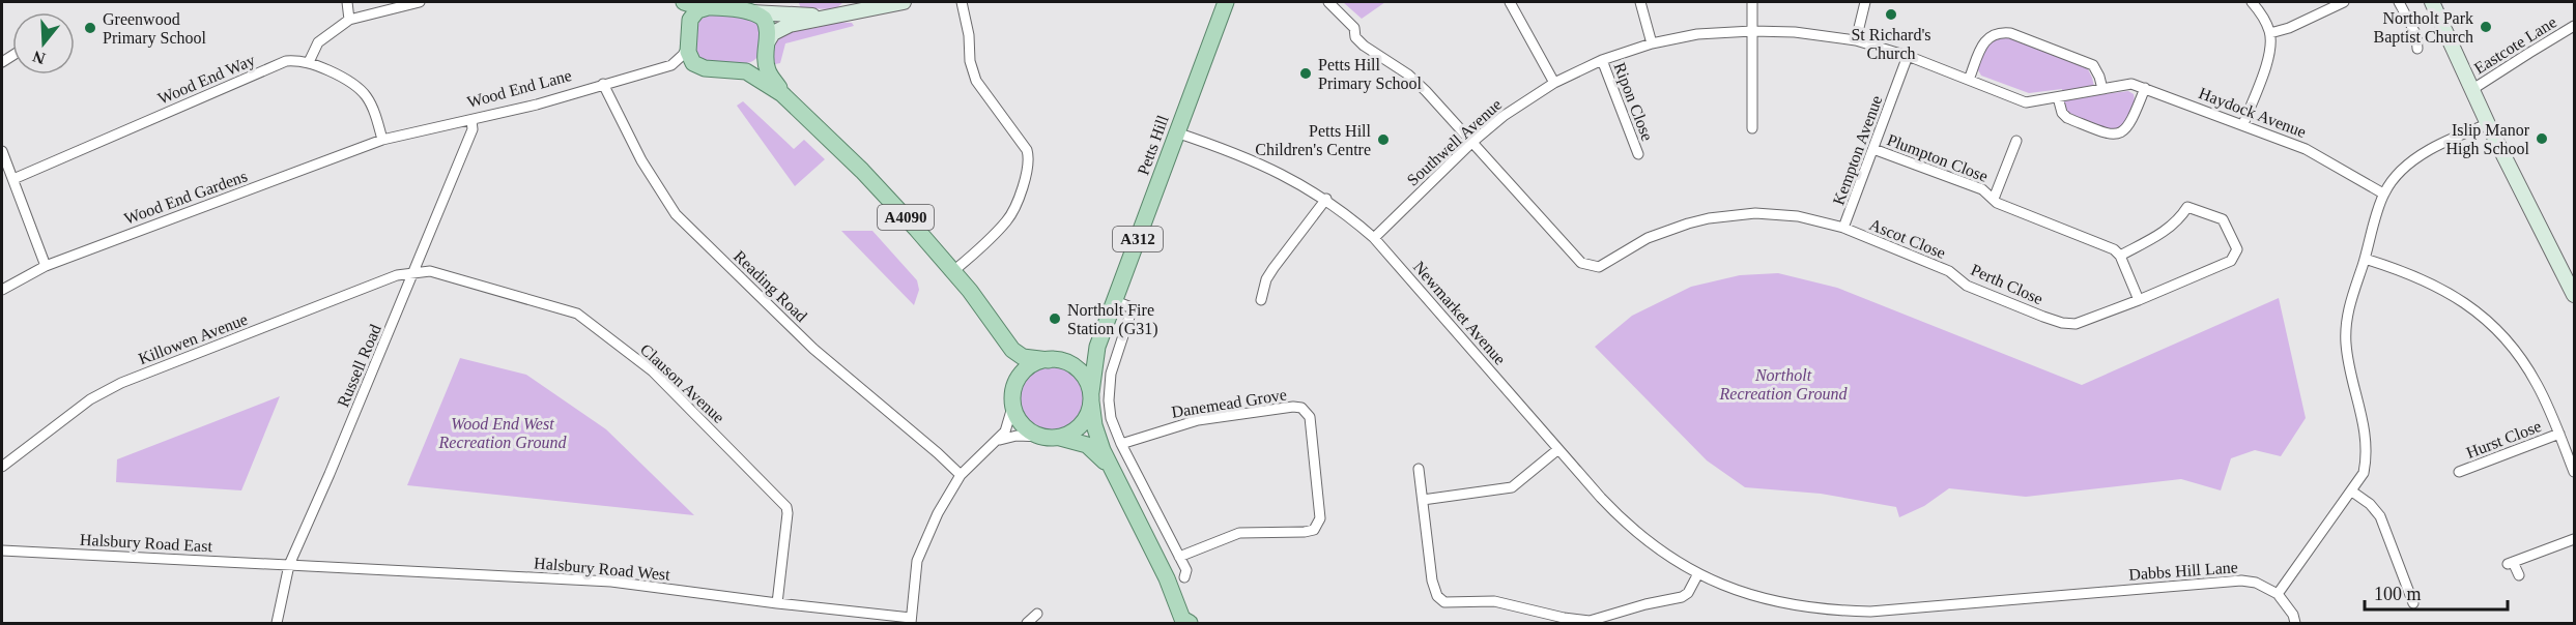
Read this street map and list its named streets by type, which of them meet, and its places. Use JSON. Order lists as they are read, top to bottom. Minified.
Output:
{"streets":{"main road":["Petts Hill","A4090","A312"],"street":["Eastcote Lane","Wood End Way","Wood End Lane","Ripon Close","Haydock Avenue","Southwell Avenue","Kempton Avenue","Plumpton Close","Wood End Gardens","Ascot Close","Perth Close","Reading Road","Newmarket Avenue","Killowen Avenue","Russell Road","Clauson Avenue","Danemead Grove","Hurst Close","Halsbury Road East","Halsbury Road West","Dabbs Hill Lane"]},"crossings":[["Wood End Way","Wood End Lane"],["Wood End Way","Wood End Gardens"],["Wood End Lane","Wood End Gardens"],["Wood End Lane","A4090"],["Wood End Lane","Reading Road"],["Wood End Lane","Russell Road"],["Ripon Close","Southwell Avenue"],["Haydock Avenue","Southwell Avenue"],["Southwell Avenue","Kempton Avenue"],["Southwell Avenue","Newmarket Avenue"],["Petts Hill","A4090"],["Petts Hill","Newmarket Avenue"],["Kempton Avenue","Plumpton Close"],["Kempton Avenue","Ascot Close"],["Plumpton Close","Perth Close"],["Ascot Close","Perth Close"],["Newmarket Avenue","Dabbs Hill Lane"],["Killowen Avenue","Russell Road"],["Killowen Avenue","Clauson Avenue"],["Russell Road","Clauson Avenue"],["Russell Road","Halsbury Road East"],["Russell Road","Halsbury Road West"],["Clauson Avenue","Halsbury Road West"],["Halsbury Road East","Halsbury Road West"]],"parks":["Northolt Recreation Ground","Wood End West Recreation Ground"],"places":["St Richard's Church","Northolt Park Baptist Church","Greenwood Primary School","Petts Hill Primary School","Islip Manor High School","Petts Hill Children's Centre","Northolt Fire Station (G31)"],"scale_bar":"100 m","north":"bottom"}
